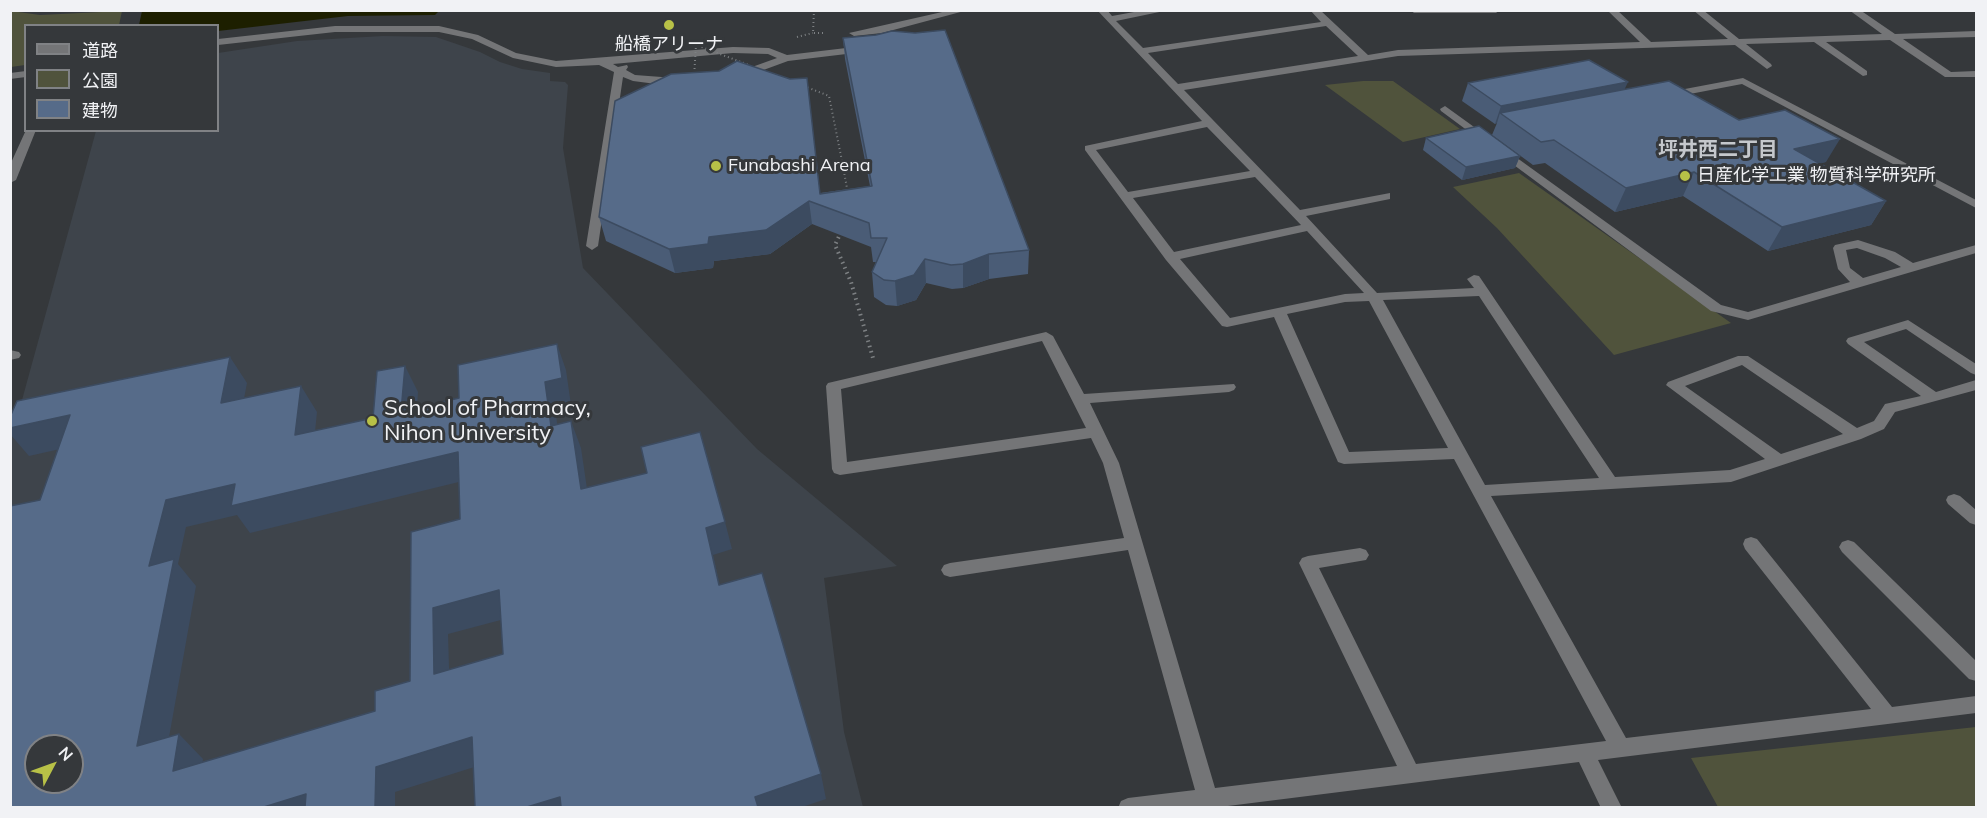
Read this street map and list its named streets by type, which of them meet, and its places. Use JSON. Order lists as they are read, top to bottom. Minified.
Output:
{"districts":["坪井西二丁目"],"places":["船橋アリーナ","Funabashi Arena","日産化学工業 物質科学研究所","School of Pharmacy, Nihon University"],"legend":["道路","公園","建物"],"north":"top right"}
